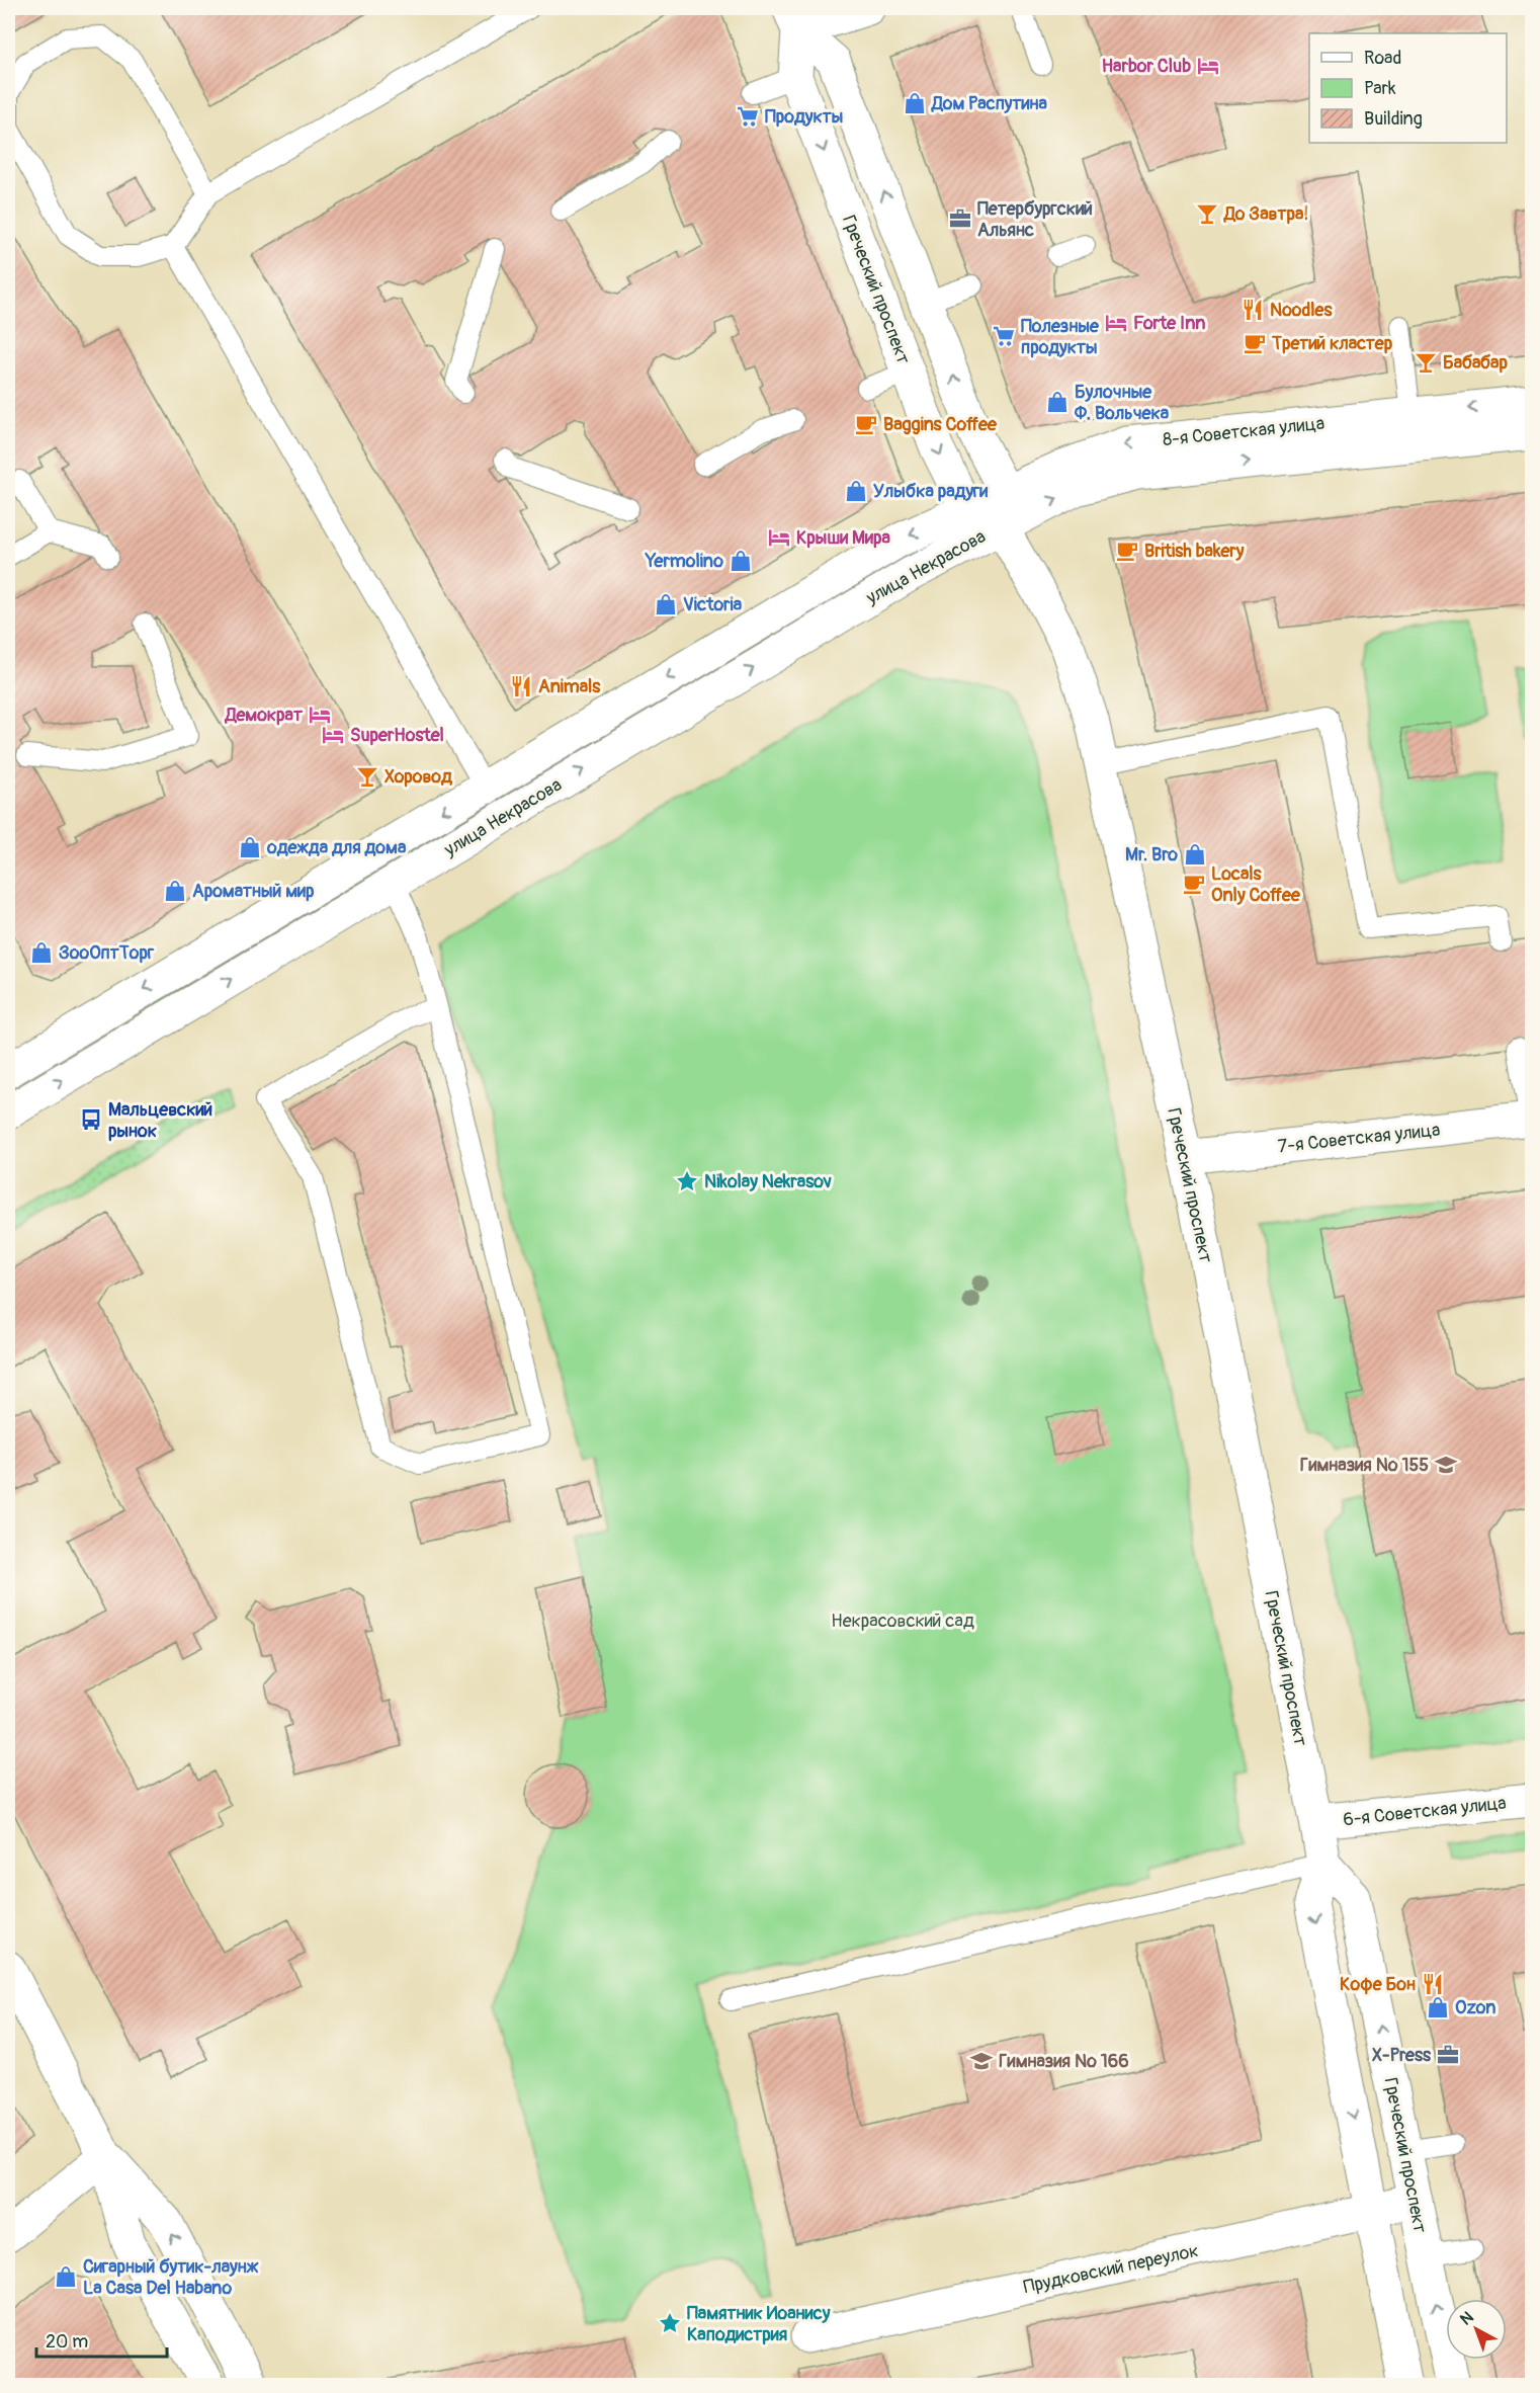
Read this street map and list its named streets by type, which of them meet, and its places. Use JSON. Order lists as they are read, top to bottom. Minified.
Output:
{"streets":{"street":["Греческий проспект","8-я Советская улица","улица Некрасова","7-я Советская улица","6-я Советская улица","Прудковский переулок"]},"crossings":[["Греческий проспект","8-я Советская улица"],["Греческий проспект","улица Некрасова"],["Греческий проспект","7-я Советская улица"],["Греческий проспект","6-я Советская улица"],["Греческий проспект","Прудковский переулок"],["8-я Советская улица","улица Некрасова"]],"parks":["Некрасовский сад"],"places":{"hotel":["Harbor Club","Forte Inn","Крыши Мира","Демократ","SuperHostel"],"shop":["Дом Распутина","Булочные Ф. Вольчека","Улыбка радуги","Yermolino","Victoria","одежда для дома","Mr. Bro","Ароматный мир","ЗооОптТорг","Ozon","Сигарный бутик-лаунж La Casa Del Habano"],"supermarket":["Продукты","Полезные продукты"],"bar":["До Завтра!","Бабабар","Хоровод"],"office":["Петербургский Альянс","X-Press"],"restaurant":["Noodles","Animals","Кофе Бон"],"cafe":["Третий кластер","Baggins Coffee","British bakery","Locals Only Coffee"],"bus stop":["Мальцевский рынок"],"place":["Nikolay Nekrasov","Памятник Иоанису Каподистрия"],"school or university":["Гимназия № 155","Гимназия № 166"]},"legend":["Road","Park","Building"],"scale_bar":"20 m","north":"top left"}
